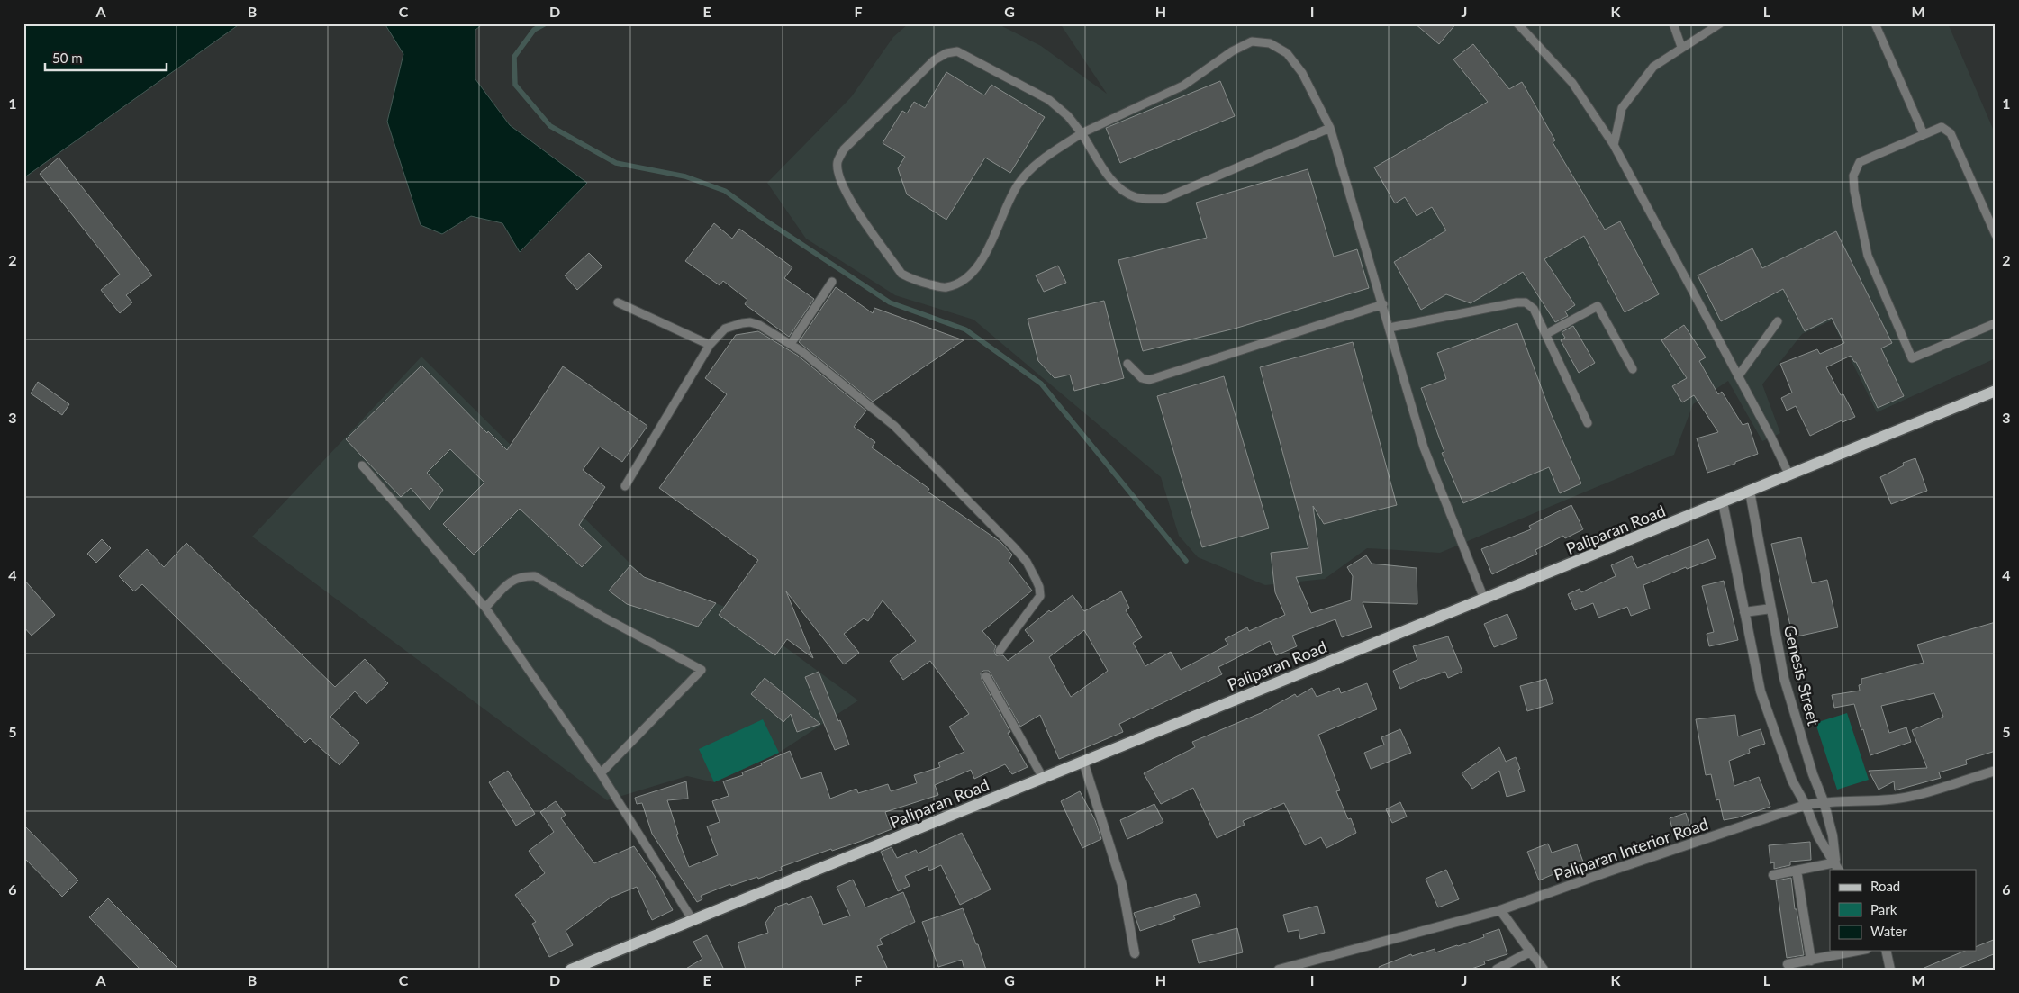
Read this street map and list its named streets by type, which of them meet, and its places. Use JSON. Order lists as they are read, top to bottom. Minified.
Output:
{"streets":{"main road":["Paliparan Road"],"street":["Genesis Street","Paliparan Interior Road"]},"crossings":[["Paliparan Road","Genesis Street"],["Genesis Street","Paliparan Interior Road"]],"legend":["Road","Park","Water"],"scale_bar":"50 m","grid":{"columns":["A","B","C","D","E","F","G","H","I","J","K","L","M"],"rows":["1","2","3","4","5","6"]}}
